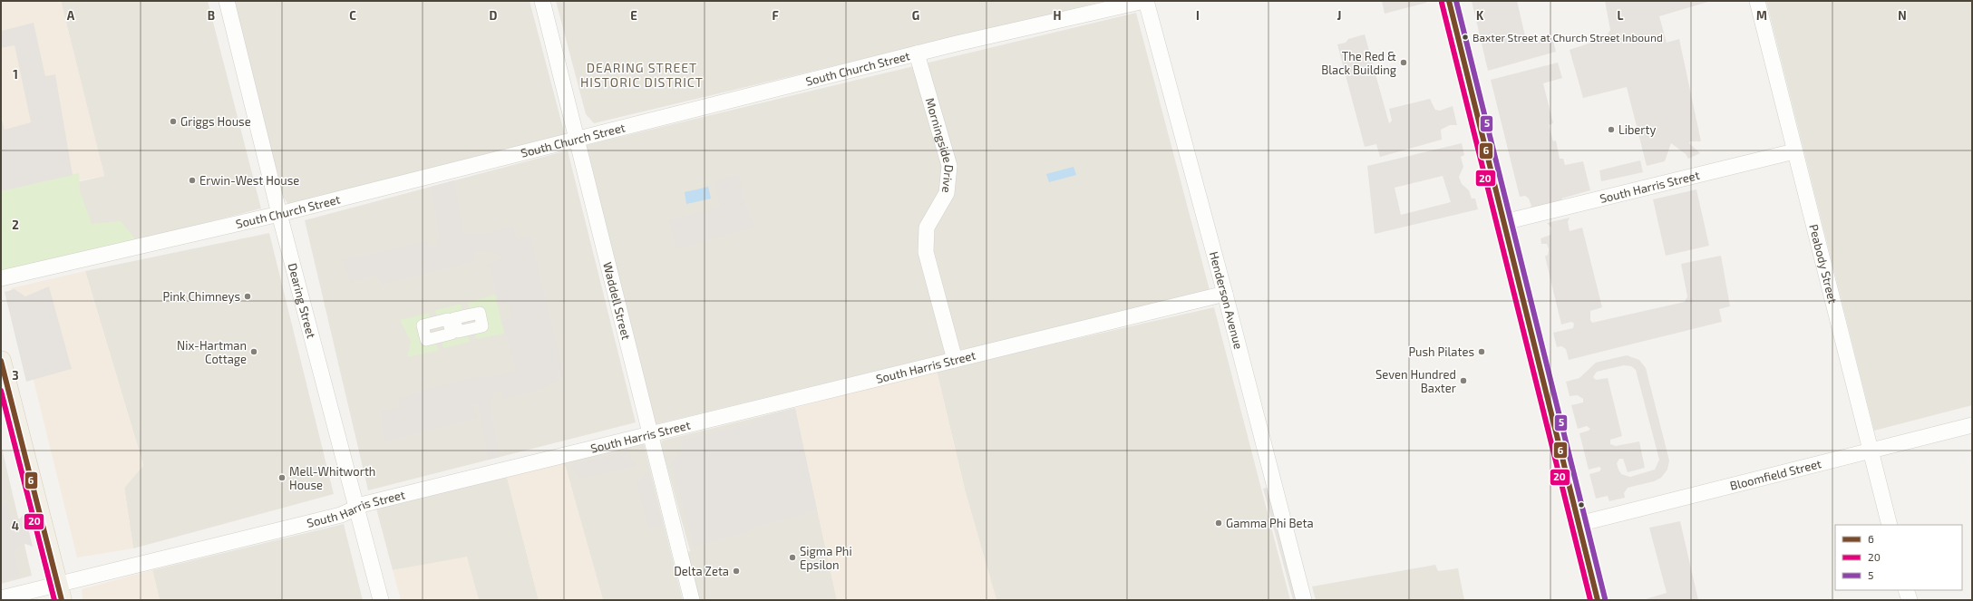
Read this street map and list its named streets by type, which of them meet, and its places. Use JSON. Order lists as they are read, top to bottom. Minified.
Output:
{"streets":{"street":["South Church Street","Morningside Drive","South Harris Street","Peabody Street","Henderson Avenue","Dearing Street","Waddell Street","Bloomfield Street"]},"crossings":[["South Church Street","Morningside Drive"],["South Church Street","Henderson Avenue"],["South Church Street","Dearing Street"],["South Church Street","Waddell Street"],["Morningside Drive","South Harris Street"],["South Harris Street","Peabody Street"],["South Harris Street","Henderson Avenue"],["South Harris Street","Dearing Street"],["South Harris Street","Waddell Street"],["Peabody Street","Bloomfield Street"]],"districts":["DEARING STREET HISTORIC DISTRICT"],"places":["Baxter Street at Church Street Inbound","The Red & Black Building","Griggs House","Liberty","Erwin-West House","Pink Chimneys","Nix-Hartman Cottage","Push Pilates","Seven Hundred Baxter","Mell-Whitworth House","Gamma Phi Beta","Sigma Phi Epsilon","Delta Zeta"],"lines":["transit line 6","transit line 5","transit line 20"],"legend":["6","20","5"],"grid":{"columns":["A","B","C","D","E","F","G","H","I","J","K","L","M","N"],"rows":["1","2","3","4"]}}
